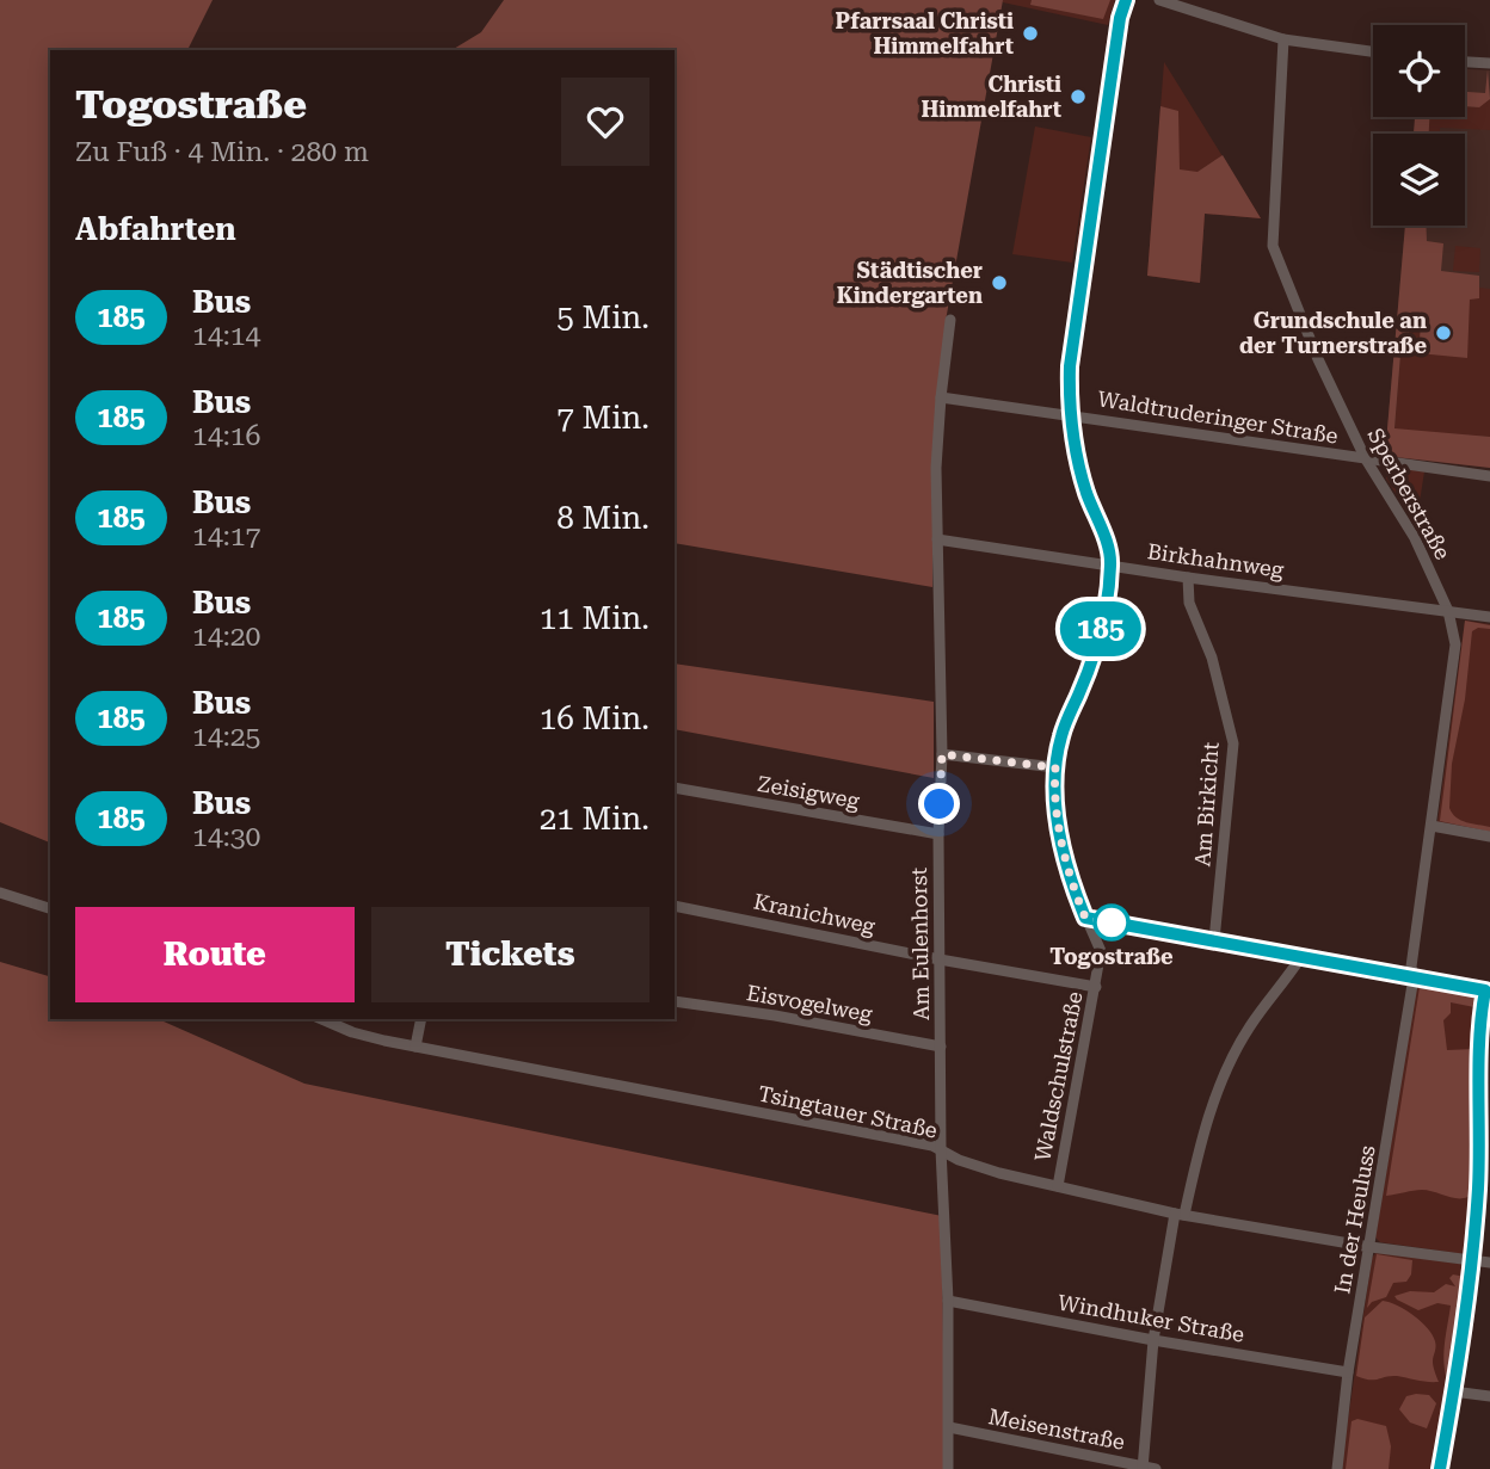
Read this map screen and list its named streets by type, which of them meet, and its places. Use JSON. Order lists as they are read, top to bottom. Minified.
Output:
{"streets":{"street":["Waldtruderinger Straße","Sperberstraße","Birkhahnweg","Zeisigweg","Am Birkicht","Kranichweg","Am Eulenhorst","Eisvogelweg","Waldschulstraße","Tsingtauer Straße","In der Heuluss","Windhuker Straße","Meisenstraße"]},"crossings":[["Waldtruderinger Straße","Sperberstraße"],["Waldtruderinger Straße","Am Eulenhorst"],["Waldtruderinger Straße","Waldschulstraße"],["Sperberstraße","Birkhahnweg"],["Sperberstraße","In der Heuluss"],["Birkhahnweg","Am Birkicht"],["Birkhahnweg","Am Eulenhorst"],["Birkhahnweg","Waldschulstraße"],["Zeisigweg","Am Eulenhorst"],["Kranichweg","Am Eulenhorst"],["Kranichweg","Waldschulstraße"],["Am Eulenhorst","Eisvogelweg"],["Am Eulenhorst","Tsingtauer Straße"],["Am Eulenhorst","Windhuker Straße"],["Am Eulenhorst","Meisenstraße"],["Waldschulstraße","Tsingtauer Straße"],["Tsingtauer Straße","In der Heuluss"],["In der Heuluss","Windhuker Straße"]],"places":["Pfarrsaal Christi Himmelfahrt","Christi Himmelfahrt","Städtischer Kindergarten","Grundschule an der Turnerstraße","Togostraße"],"lines":["bus line 185"],"page":{"on_map":"185","heading":[["Togostraße","Zu Fuß · 4 Min. · 280 m"],"Abfahrten"],"list":[{"mark":"185","name":"Bus","note":"14:14","value":"5 Min."},{"mark":"185","name":"Bus","note":"14:16","value":"7 Min."},{"mark":"185","name":"Bus","note":"14:17","value":"8 Min."},{"mark":"185","name":"Bus","note":"14:20","value":"11 Min."},{"mark":"185","name":"Bus","note":"14:25","value":"16 Min."},{"mark":"185","name":"Bus","note":"14:30","value":"21 Min."}],"buttons":["Route","Tickets"]}}
